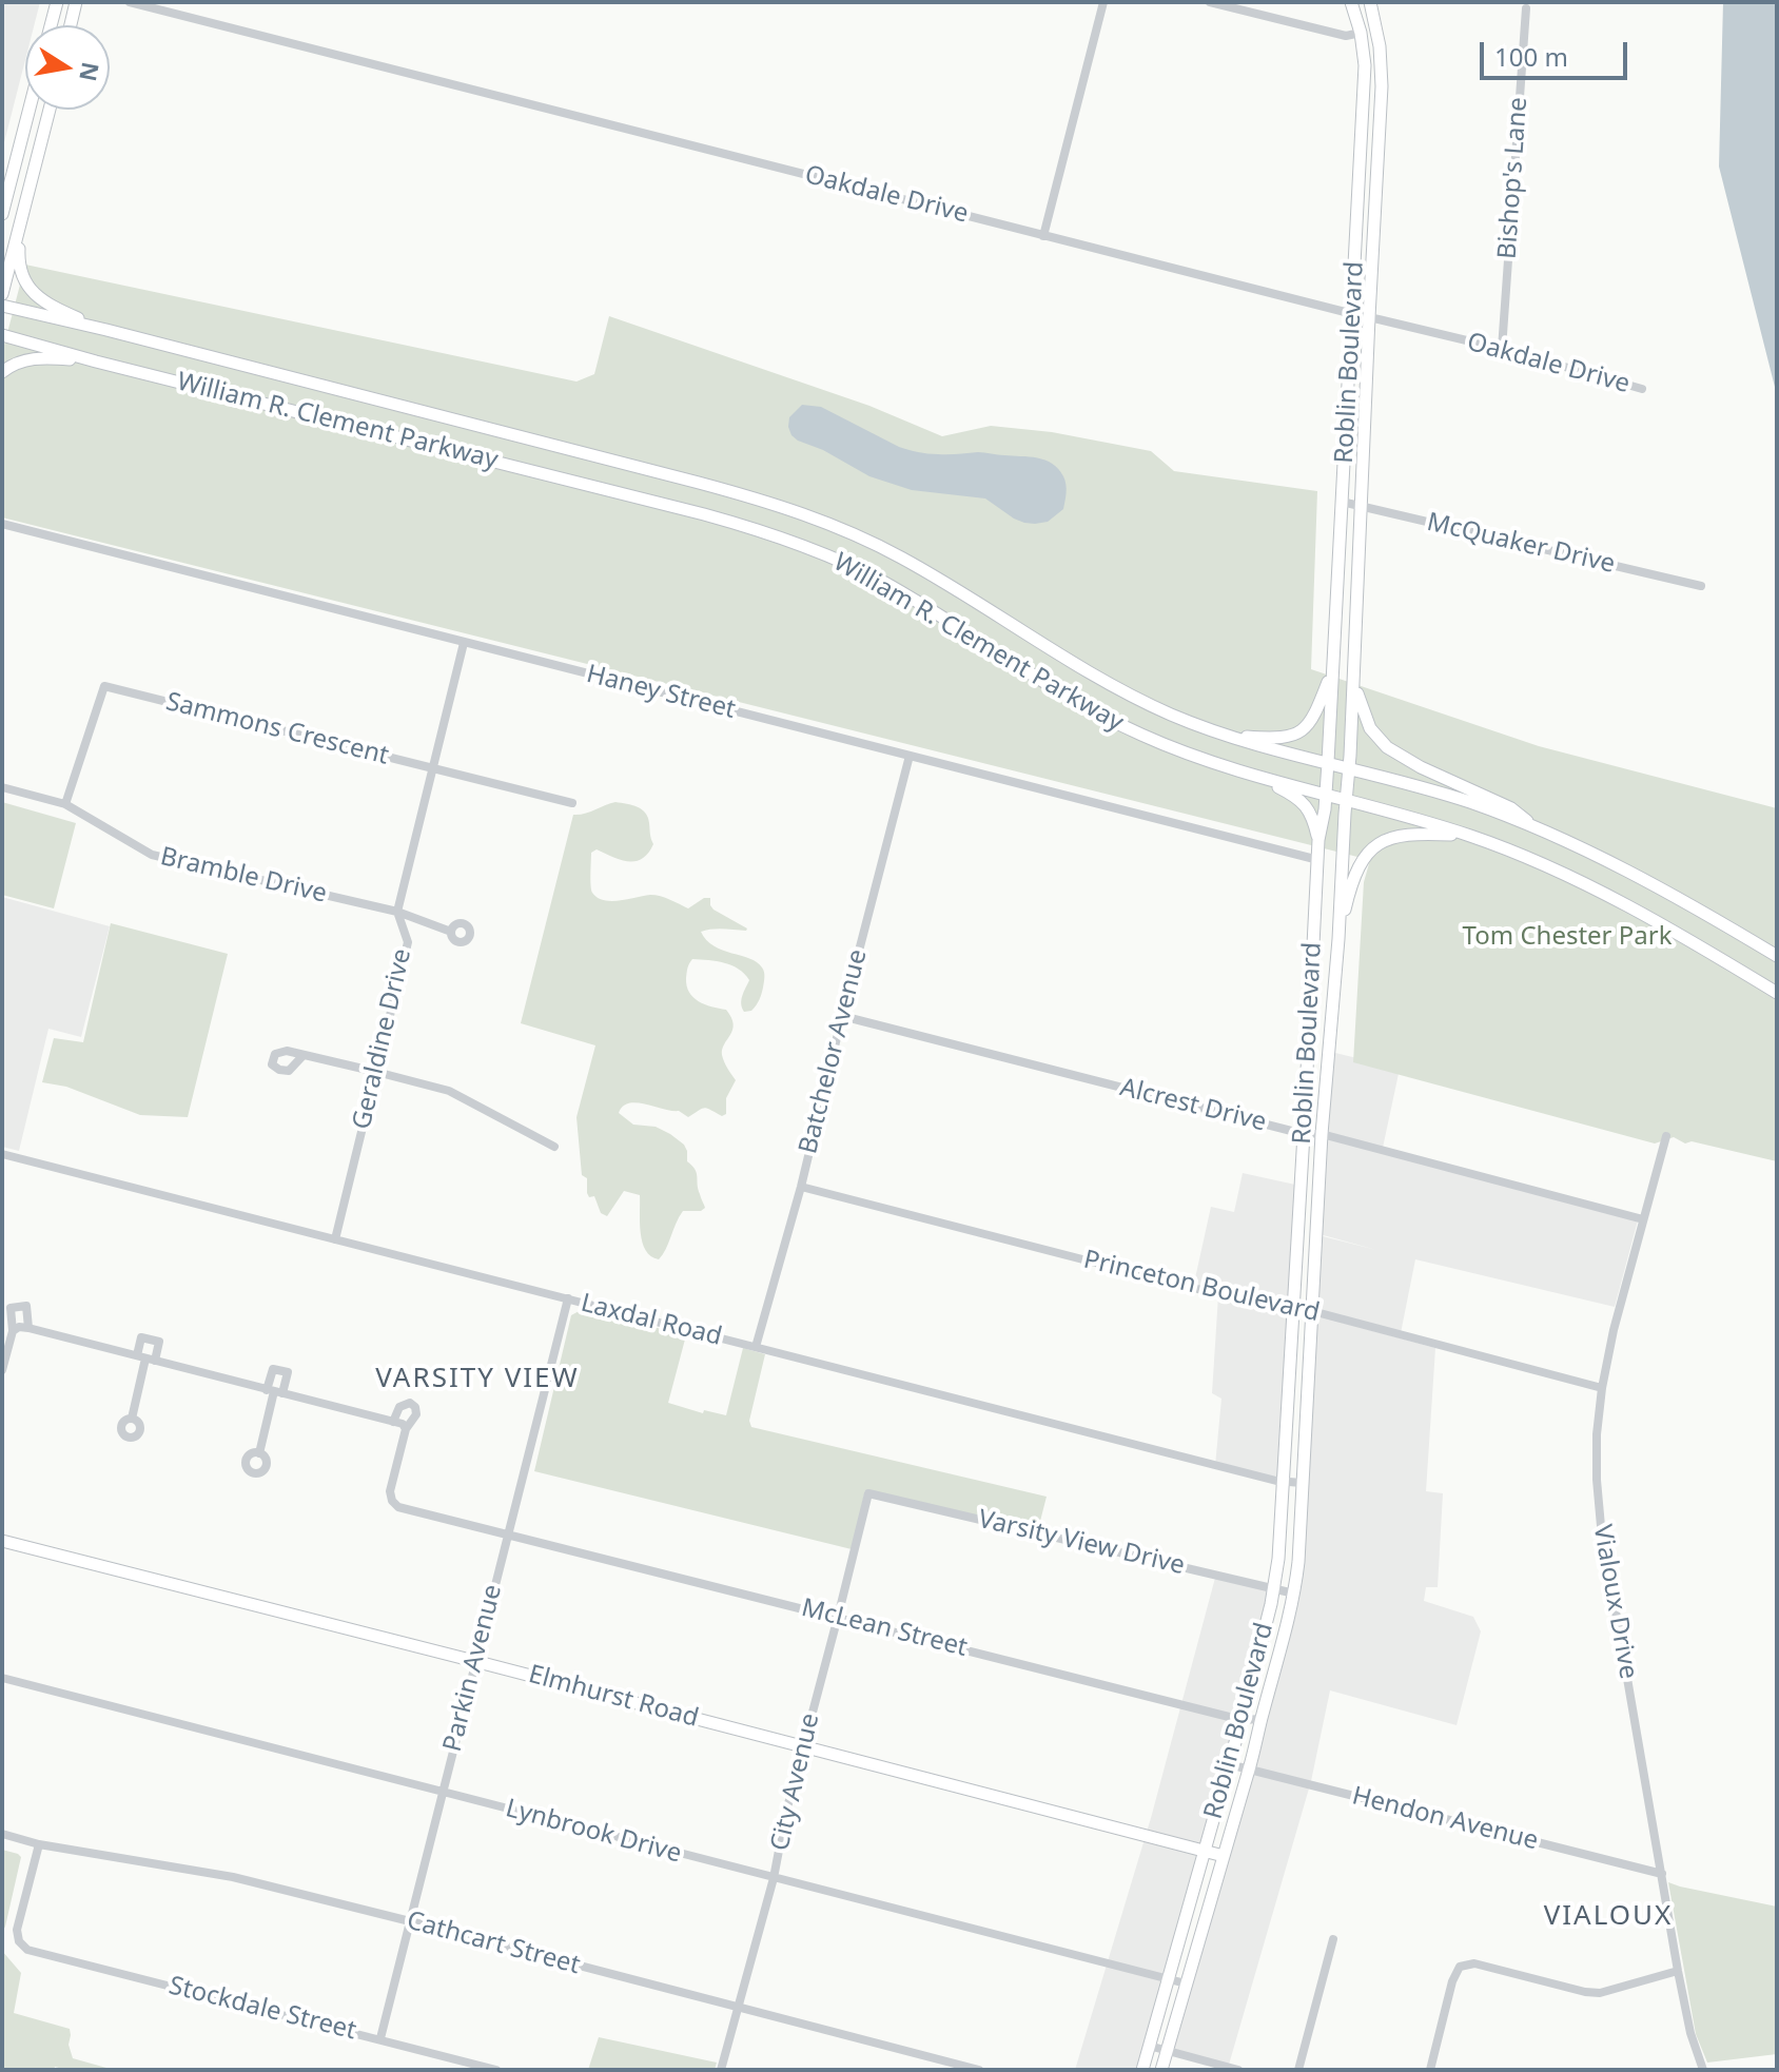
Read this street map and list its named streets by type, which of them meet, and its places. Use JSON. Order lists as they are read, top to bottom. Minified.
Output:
{"streets":{"main road":["Roblin Boulevard","William R. Clement Parkway","Elmhurst Road"],"street":["Bishop's Lane","Oakdale Drive","McQuaker Drive","Haney Street","Sammons Crescent","Bramble Drive","Geraldine Drive","Batchelor Avenue","Alcrest Drive","Princeton Boulevard","Laxdal Road","Varsity View Drive","Vialoux Drive","McLean Street","Parkin Avenue","City Avenue","Hendon Avenue","Lynbrook Drive","Cathcart Street","Stockdale Street"]},"crossings":[["Bishop's Lane","Oakdale Drive"],["Oakdale Drive","Roblin Boulevard"],["Roblin Boulevard","William R. Clement Parkway"],["Roblin Boulevard","McQuaker Drive"],["Roblin Boulevard","Haney Street"],["Roblin Boulevard","Alcrest Drive"],["Roblin Boulevard","Princeton Boulevard"],["Roblin Boulevard","Laxdal Road"],["Roblin Boulevard","Varsity View Drive"],["Roblin Boulevard","McLean Street"],["Roblin Boulevard","Elmhurst Road"],["Roblin Boulevard","Hendon Avenue"],["Roblin Boulevard","Lynbrook Drive"],["Haney Street","Geraldine Drive"],["Haney Street","Batchelor Avenue"],["Sammons Crescent","Bramble Drive"],["Sammons Crescent","Geraldine Drive"],["Bramble Drive","Geraldine Drive"],["Geraldine Drive","Laxdal Road"],["Batchelor Avenue","Alcrest Drive"],["Batchelor Avenue","Princeton Boulevard"],["Batchelor Avenue","Laxdal Road"],["Alcrest Drive","Vialoux Drive"],["Princeton Boulevard","Vialoux Drive"],["Laxdal Road","Parkin Avenue"],["Varsity View Drive","City Avenue"],["Vialoux Drive","Hendon Avenue"],["McLean Street","Parkin Avenue"],["McLean Street","City Avenue"],["Parkin Avenue","Elmhurst Road"],["Parkin Avenue","Lynbrook Drive"],["Parkin Avenue","Cathcart Street"],["Parkin Avenue","Stockdale Street"],["Elmhurst Road","City Avenue"],["City Avenue","Lynbrook Drive"],["City Avenue","Cathcart Street"],["Cathcart Street","Stockdale Street"]],"districts":["VARSITY VIEW","VIALOUX"],"parks":["Tom Chester Park"],"scale_bar":"100 m","north":"right"}
